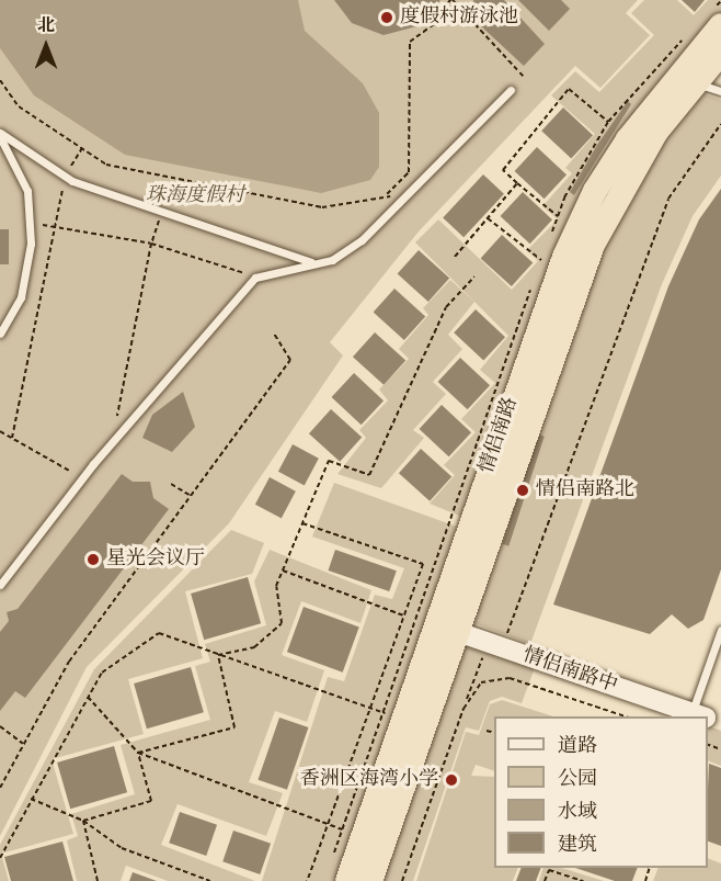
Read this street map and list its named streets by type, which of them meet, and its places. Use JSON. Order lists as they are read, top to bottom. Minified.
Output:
{"streets":{"highway":["情侣南路"],"street":["情侣南路中"]},"crossings":[["情侣南路","情侣南路中"]],"parks":["珠海度假村"],"places":["度假村游泳池","情侣南路北","星光会议厅","香洲区海湾小学"],"legend":["道路","公园","水域","建筑"],"north":"top"}
